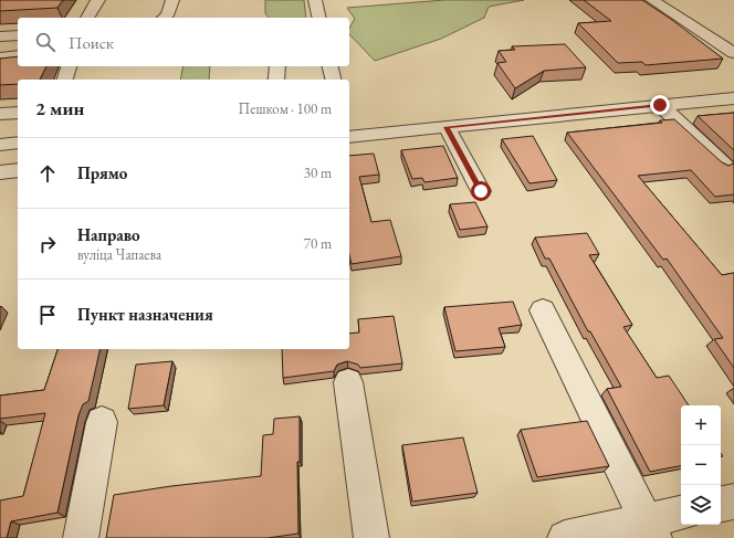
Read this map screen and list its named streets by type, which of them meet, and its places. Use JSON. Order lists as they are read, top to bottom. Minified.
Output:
{"page":{"search":"Поиск","heading":["2 мин","Пешком · 100 m"],"list":[["Прямо","30 m"],["Направо","вуліца Чапаева","70 m"],"Пункт назначения"],"map_buttons":["+","−"]}}
